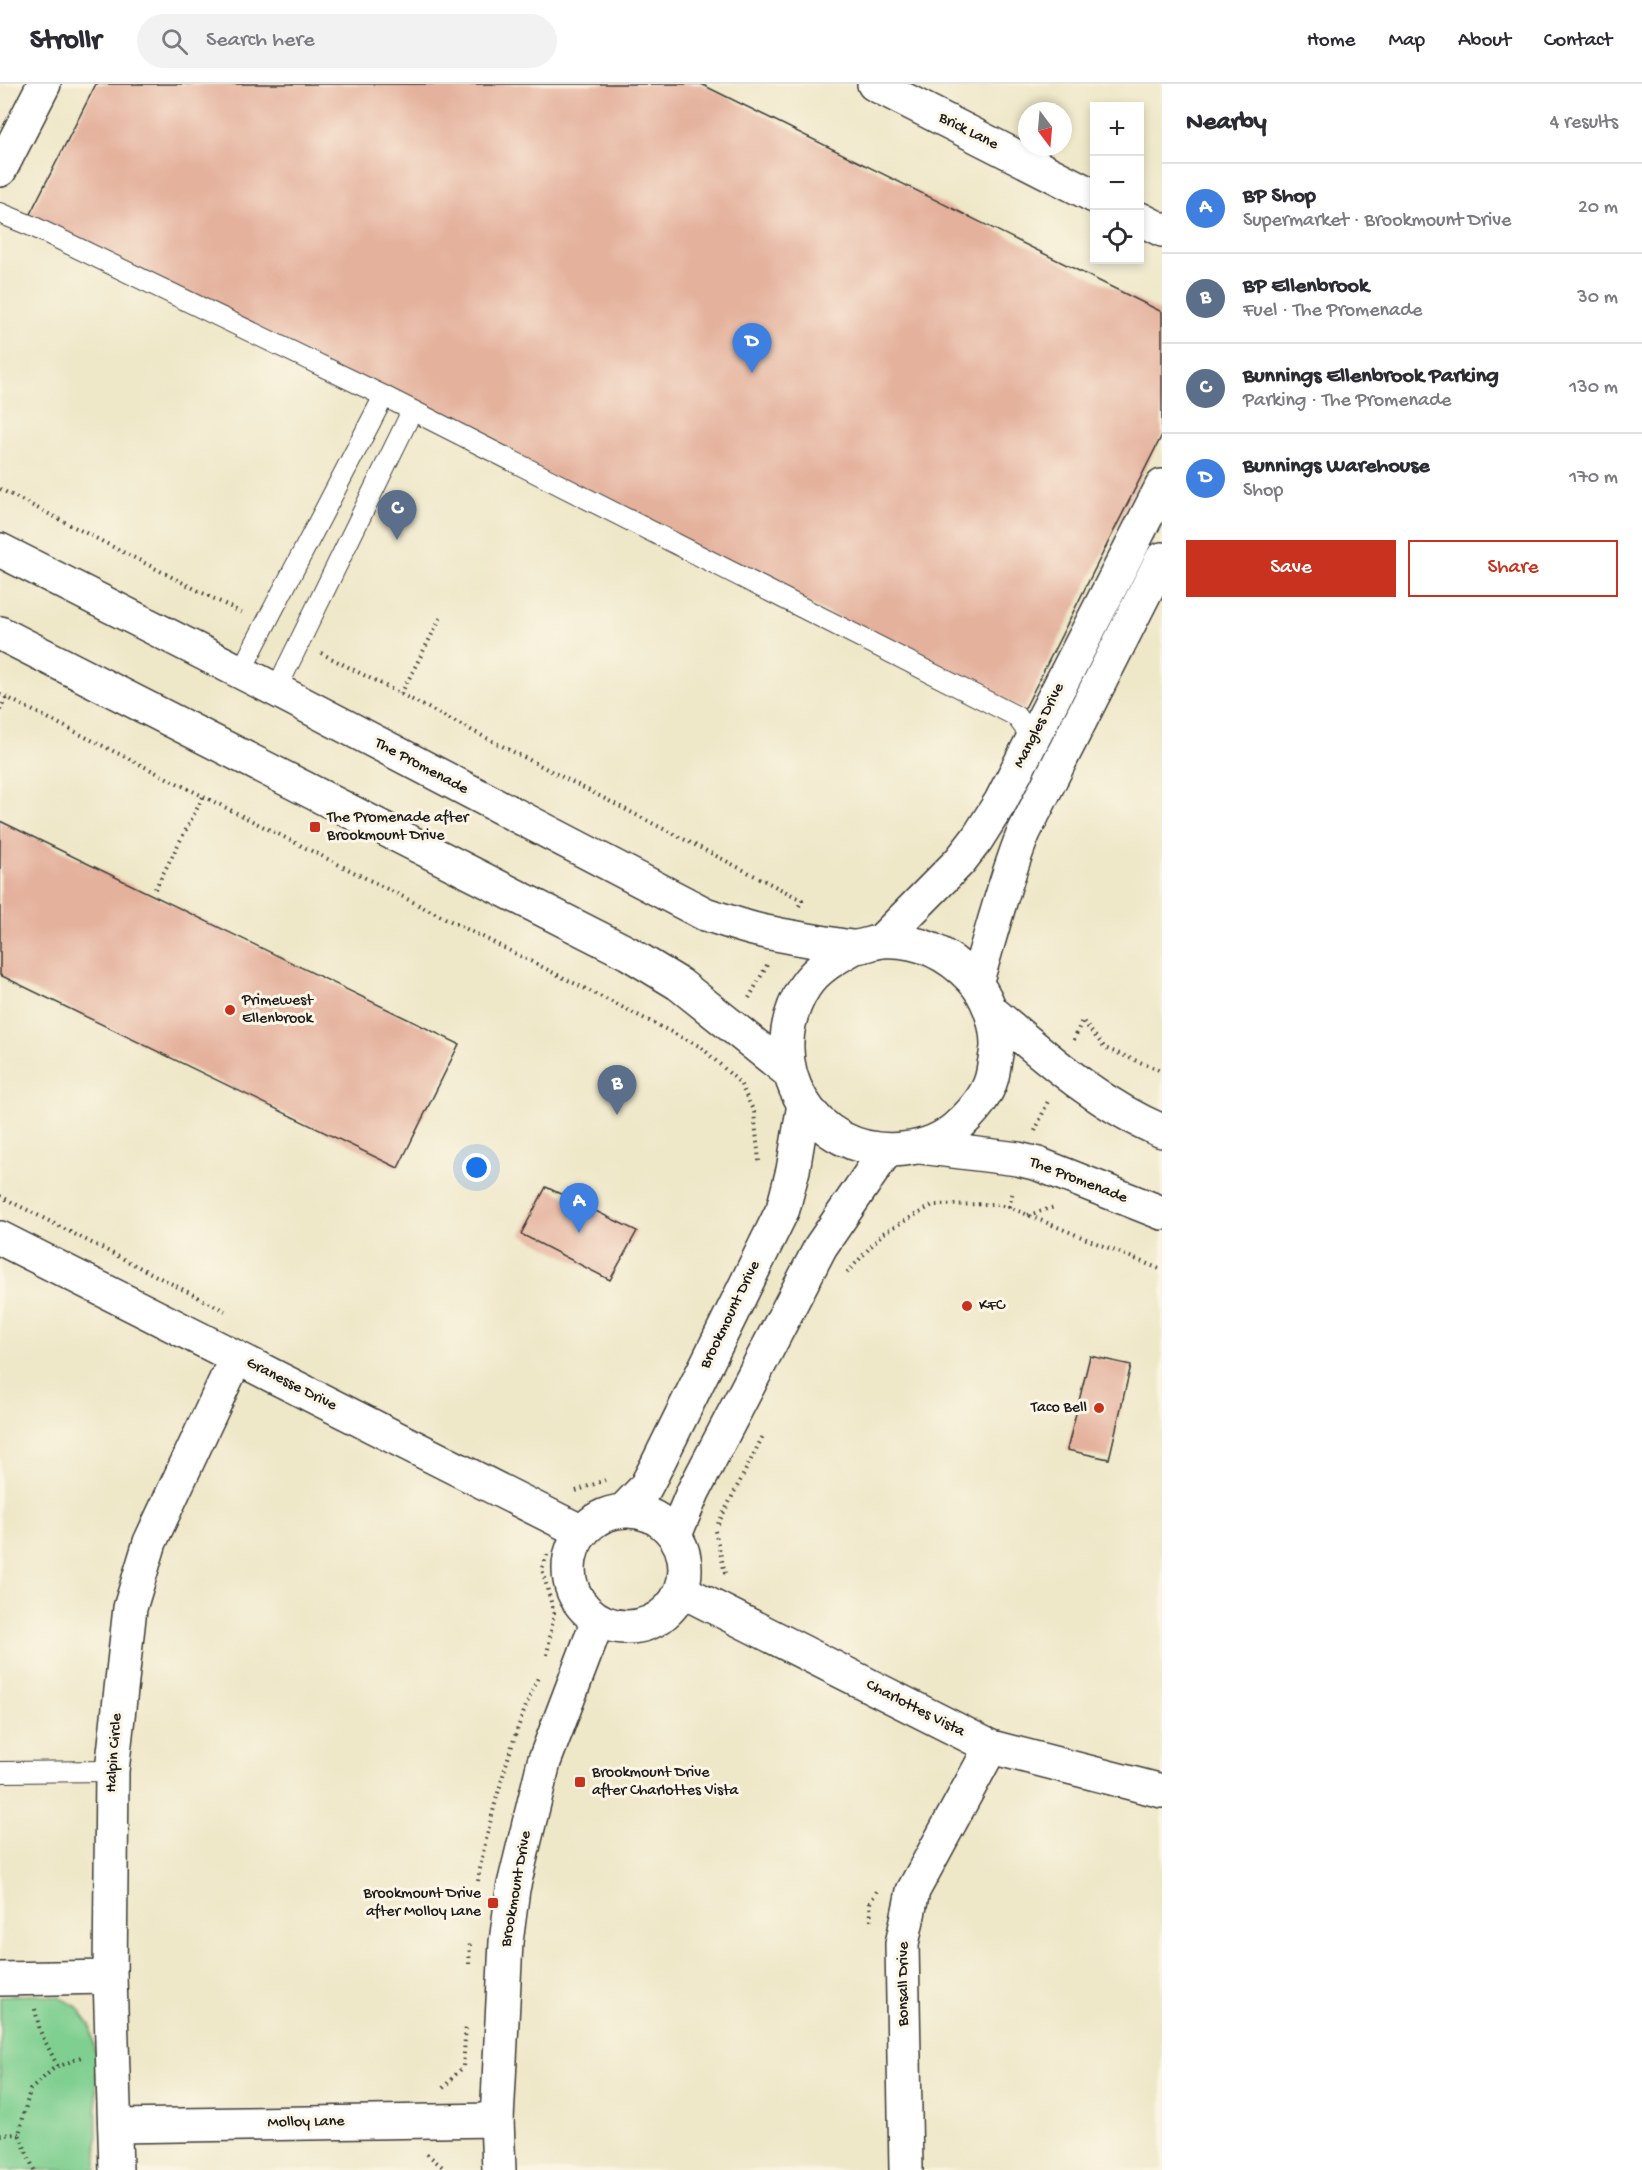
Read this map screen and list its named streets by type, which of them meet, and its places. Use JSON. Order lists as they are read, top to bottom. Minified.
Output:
{"streets":{"street":["Brick Lane","Mangles Drive","The Promenade","Brookmount Drive","Granesse Drive","Charlottes Vista","Halpin Circle","Bonsall Drive","Molloy Lane"]},"crossings":[["Mangles Drive","The Promenade"],["Mangles Drive","Brookmount Drive"],["The Promenade","Brookmount Drive"],["Brookmount Drive","Granesse Drive"],["Brookmount Drive","Charlottes Vista"],["Brookmount Drive","Molloy Lane"],["Granesse Drive","Charlottes Vista"],["Granesse Drive","Halpin Circle"],["Charlottes Vista","Bonsall Drive"],["Halpin Circle","Molloy Lane"]],"places":{"transit":["The Promenade after Brookmount Drive","Brookmount Drive after Charlottes Vista","Brookmount Drive after Molloy Lane"],"other":["Primewest Ellenbrook","KFC","Taco Bell"]},"north":"bottom","page":{"header":"Strollr","search":"Search here","nav":["Home","Map","About","Contact"],"heading":["Nearby","4 results"],"map_buttons":["+","−"],"list":[{"mark":"A","name":"BP Shop","note":"Supermarket · Brookmount Drive","value":"20 m"},{"mark":"B","name":"BP Ellenbrook","note":"Fuel · The Promenade","value":"30 m"},{"mark":"C","name":"Bunnings Ellenbrook Parking","note":"Parking · The Promenade","value":"130 m"},{"mark":"D","name":"Bunnings Warehouse","note":"Shop","value":"170 m"}],"pins":["D","C","B","A"],"buttons":["Save","Share"]}}
